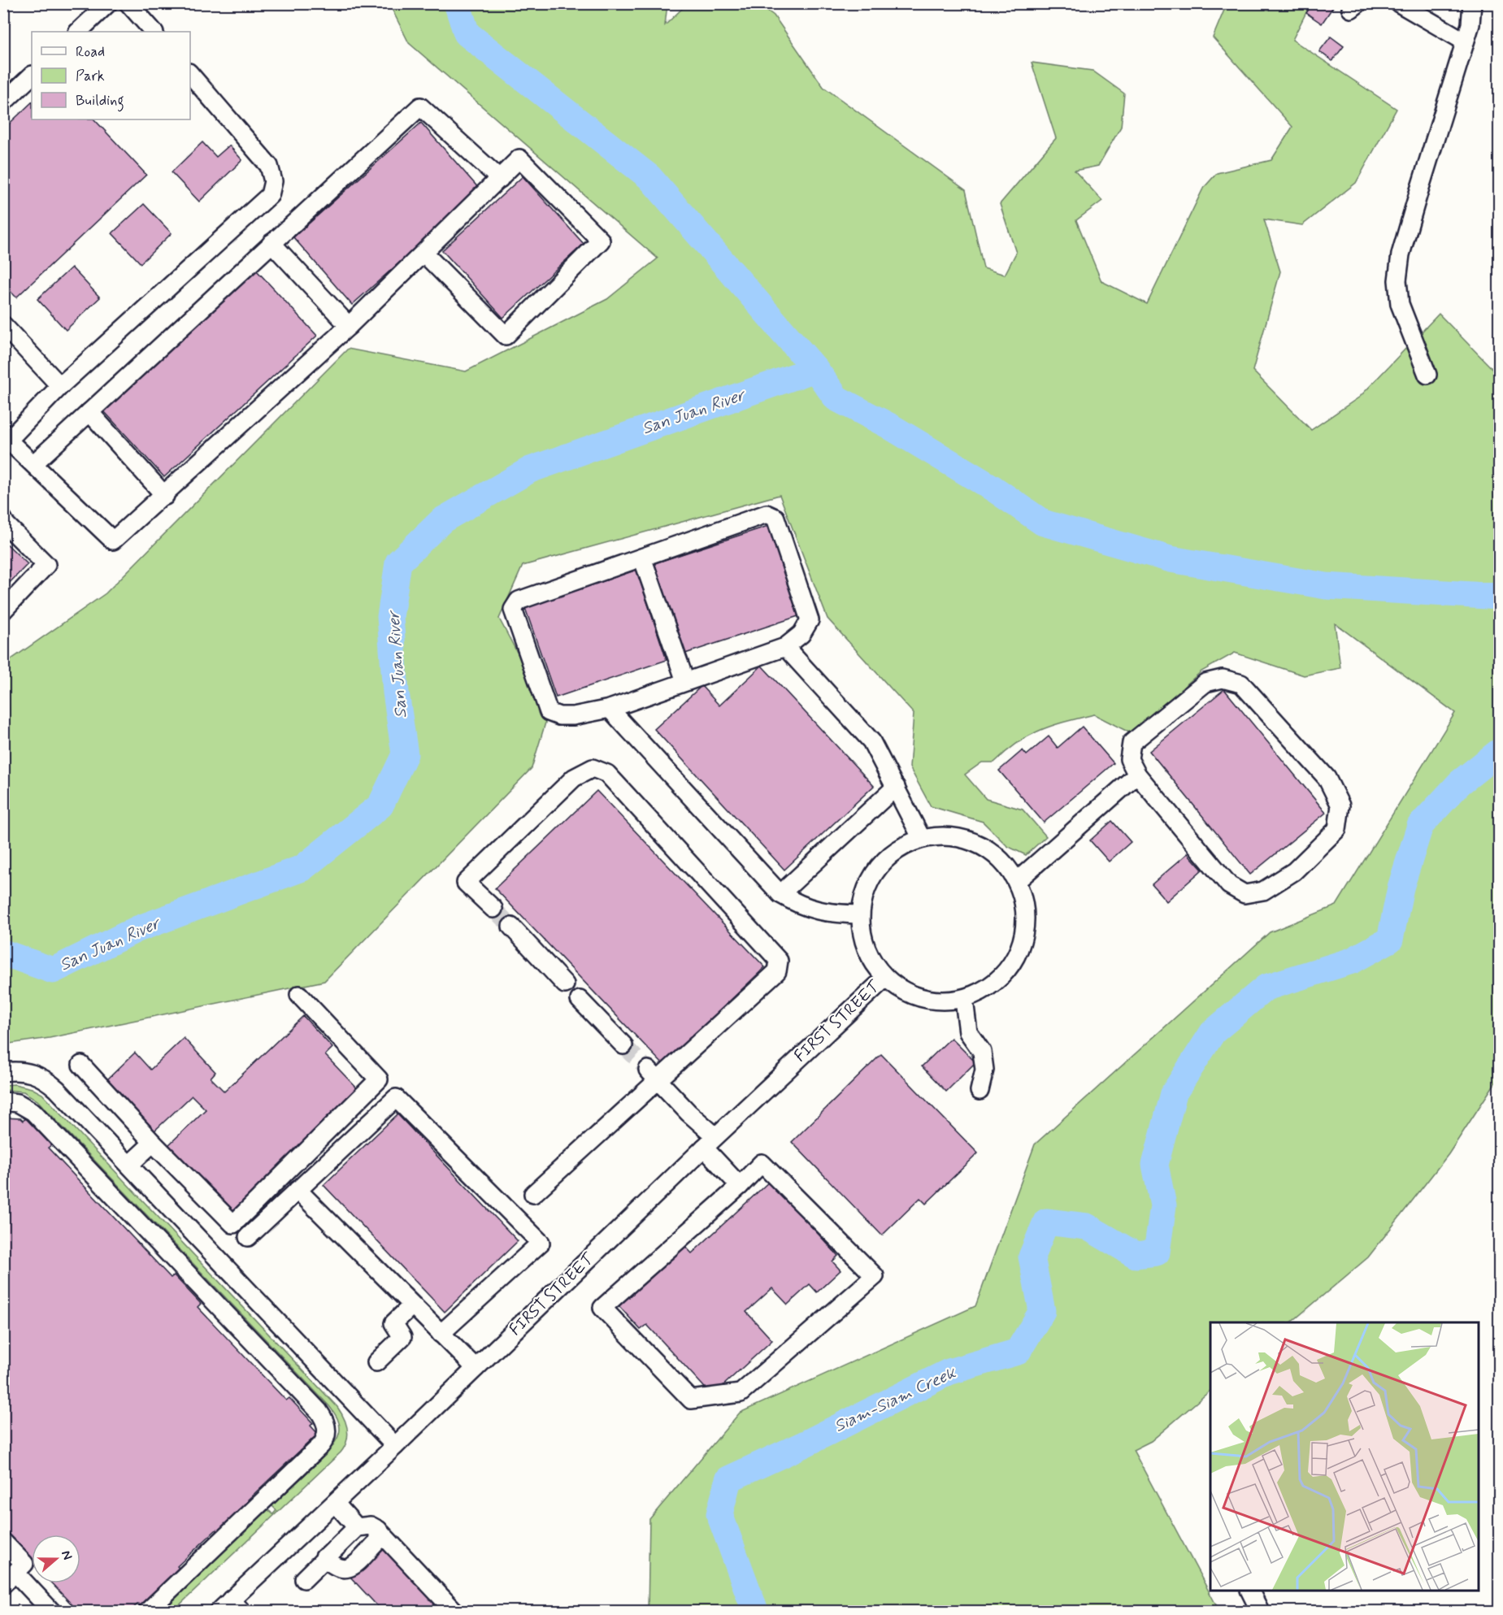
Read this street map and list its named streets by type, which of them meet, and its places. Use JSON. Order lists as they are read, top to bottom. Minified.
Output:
{"streets":{"street":["FIRST STREET"]},"water":["San Juan River","Siam-Siam Creek"],"legend":["Road","Park","Building"],"north":"right"}
